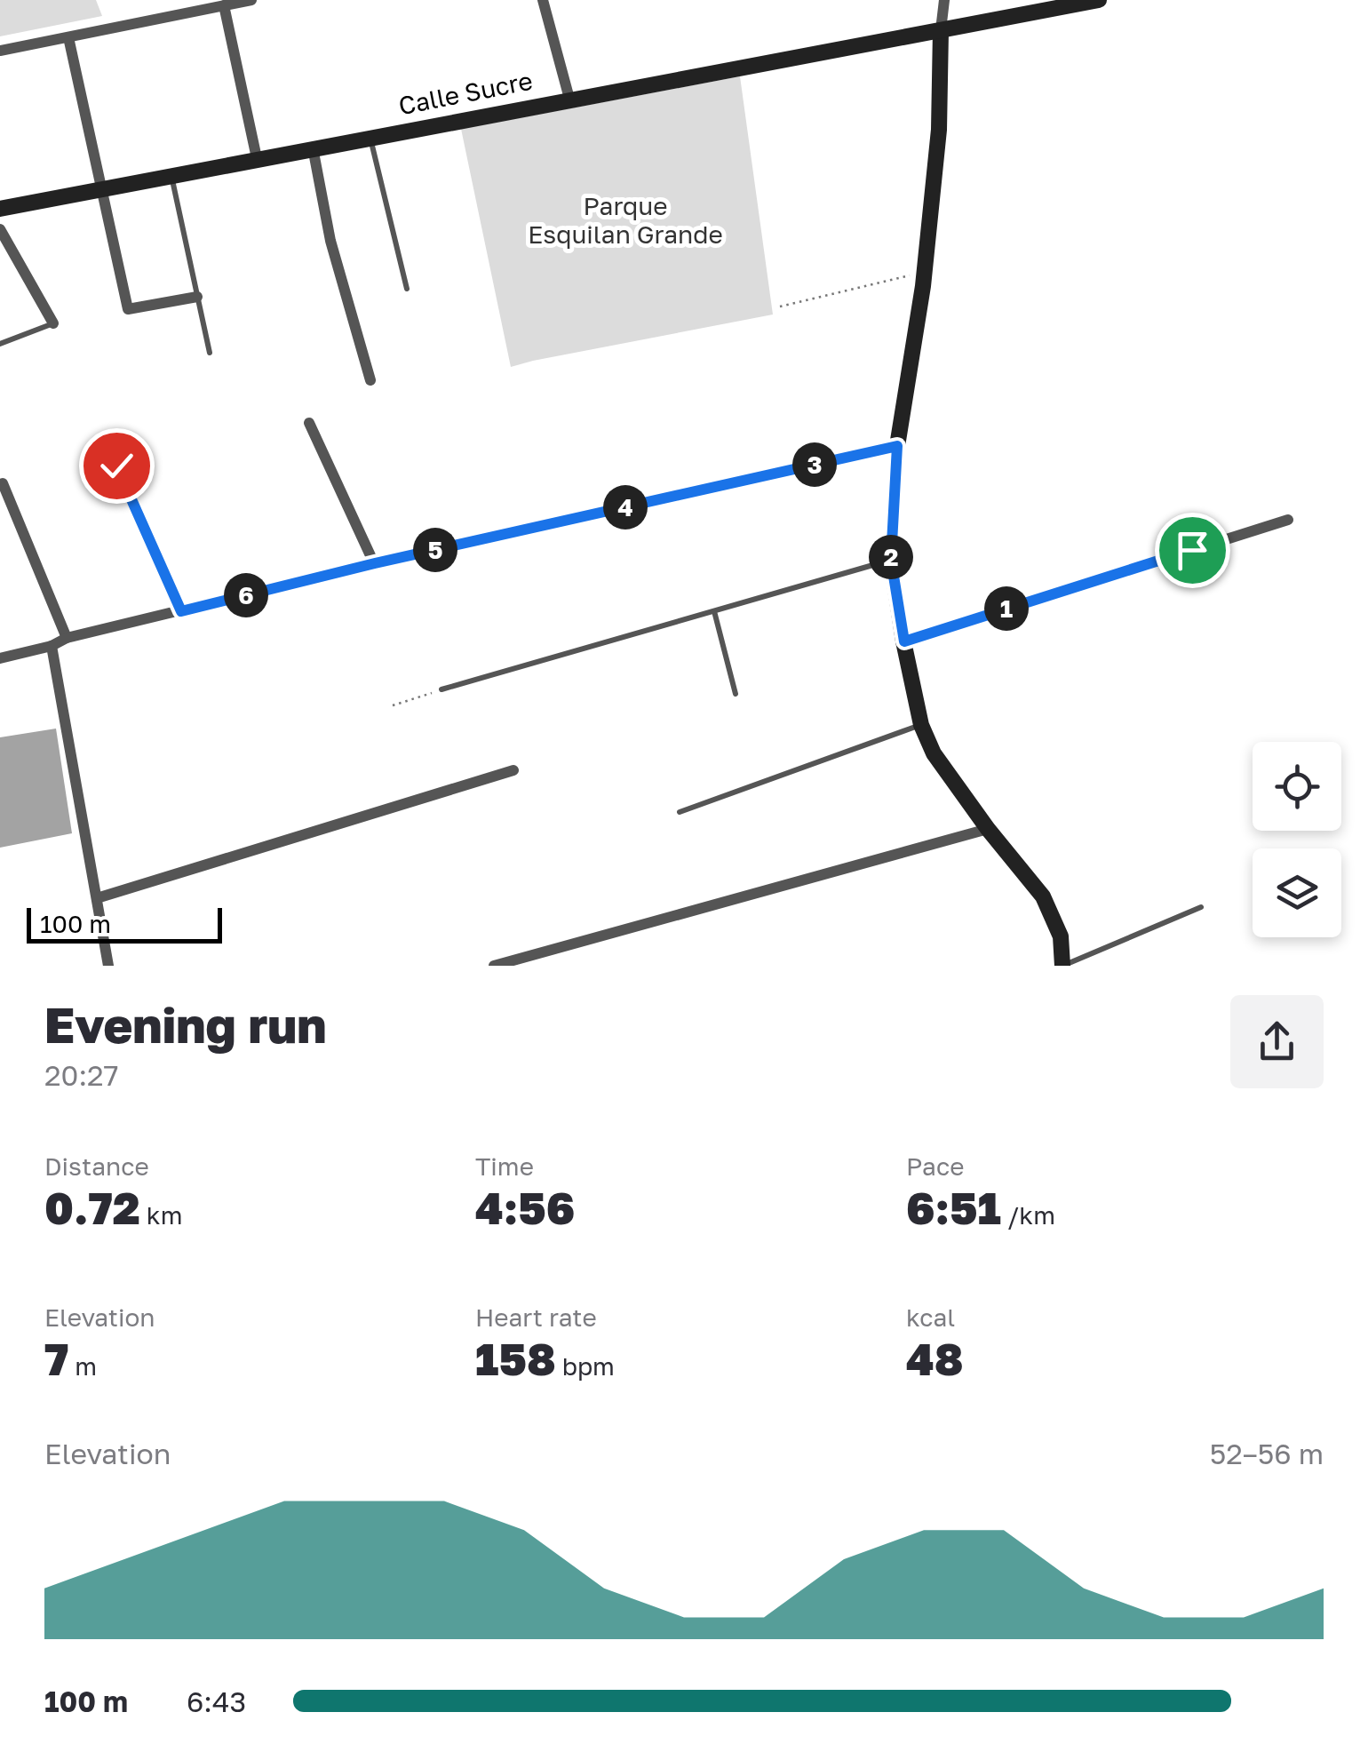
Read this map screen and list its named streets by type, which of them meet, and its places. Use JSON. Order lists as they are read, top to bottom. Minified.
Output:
{"streets":{"street":["Calle Sucre"]},"parks":["Parque Esquilan Grande"],"scale_bar":"100 m","page":{"pins":["3","4","5","2","6","1"],"scale":"100 m","heading":["Evening run","20:27"],"stats":[["Distance","0.72 km"],["Time","4:56"],["Pace","6:51 /km"],["Elevation","7 m"],["Heart rate","158 bpm"],["kcal","48"]],"chart":["Elevation","52–56 m"],"list":[{"name":"100 m","note":"6:43"}]}}
